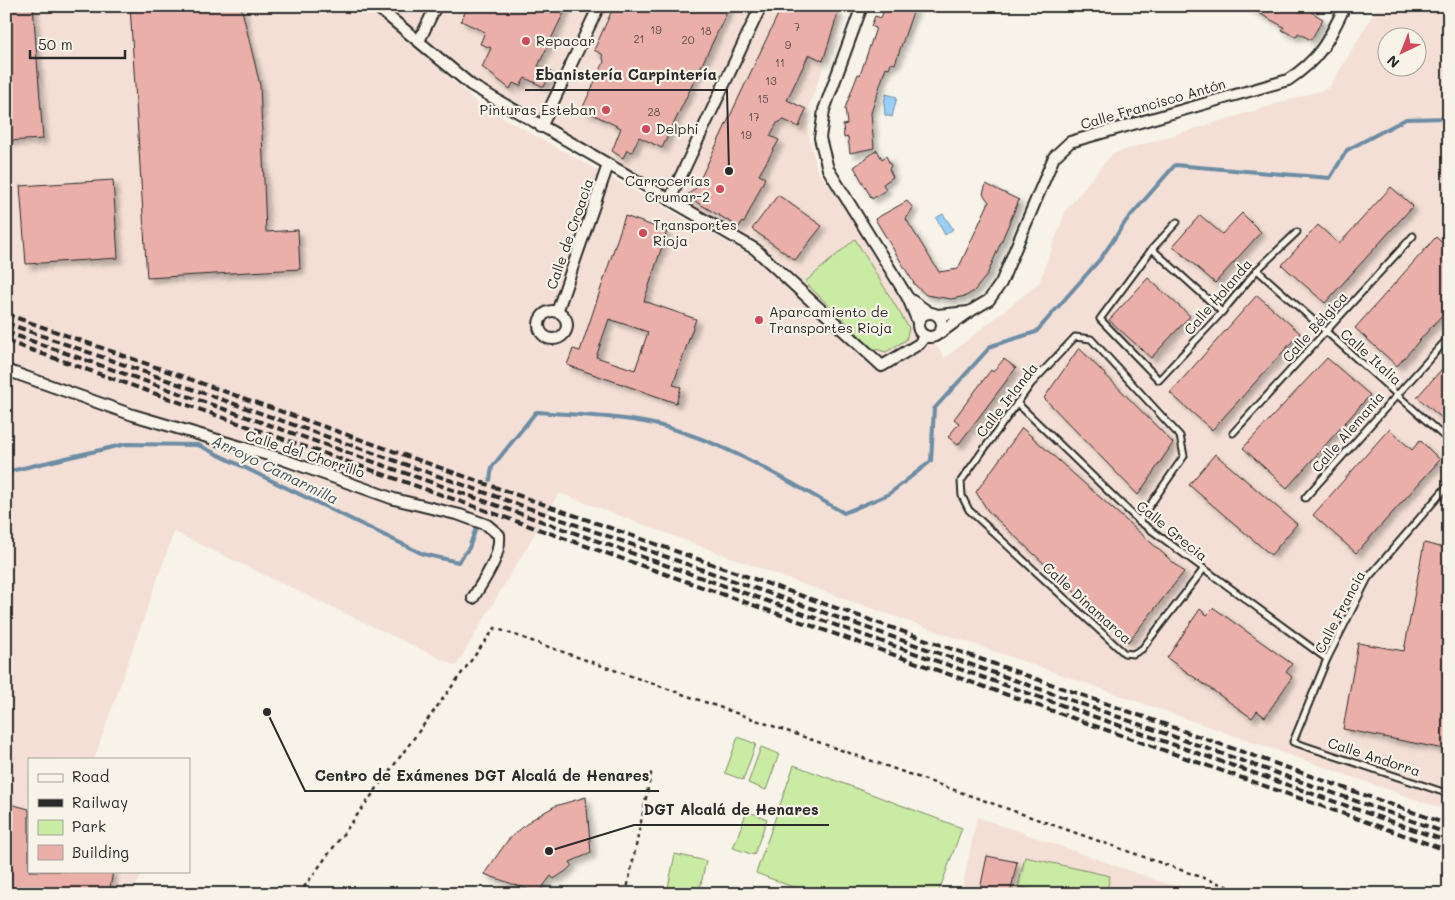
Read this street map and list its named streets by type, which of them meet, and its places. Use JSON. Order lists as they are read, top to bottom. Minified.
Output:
{"streets":{"street":["Calle Francisco Antón","Calle de Croacia","Calle del Chorrillo"],"lane":["Calle Holanda","Calle Bélgica","Calle Italia","Calle Irlanda","Calle Alemania","Calle Grecia","Calle Dinamarca","Calle Francia","Calle Andorra"]},"crossings":[["Calle Holanda","Calle Italia"],["Calle Bélgica","Calle Italia"],["Calle Italia","Calle Alemania"],["Calle Irlanda","Calle Grecia"],["Calle Irlanda","Calle Dinamarca"],["Calle Grecia","Calle Dinamarca"],["Calle Grecia","Calle Francia"],["Calle Francia","Calle Andorra"]],"water":["Arroyo Camarmilla"],"places":["Repacar","Pinturas Esteban","Delphi","Ebanistería Carpintería","Carrocerías Crumar-2","Transportes Rioja","Aparcamiento de Transportes Rioja","Centro de Exámenes DGT Alcalá de Henares","DGT Alcalá de Henares"],"house_numbers":["7","19","18","21","20","9","11","13","15","28","17","19"],"legend":["Road","Railway","Park","Building"],"scale_bar":"50 m","north":"bottom left"}
